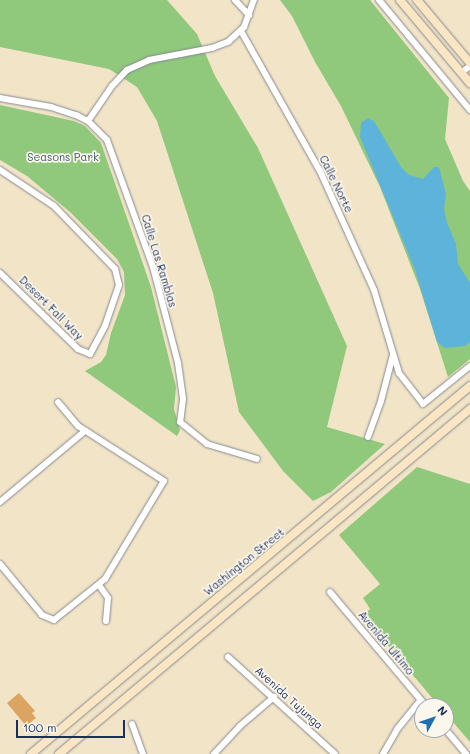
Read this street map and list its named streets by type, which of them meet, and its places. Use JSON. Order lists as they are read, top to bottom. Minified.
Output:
{"streets":{"main road":["Washington Street"],"street":["Calle Norte","Calle Las Ramblas","Desert Fall Way","Avenida Ultimo","Avenida Tujunga"]},"parks":["Seasons Park"],"scale_bar":"100 m","north":"top right"}
